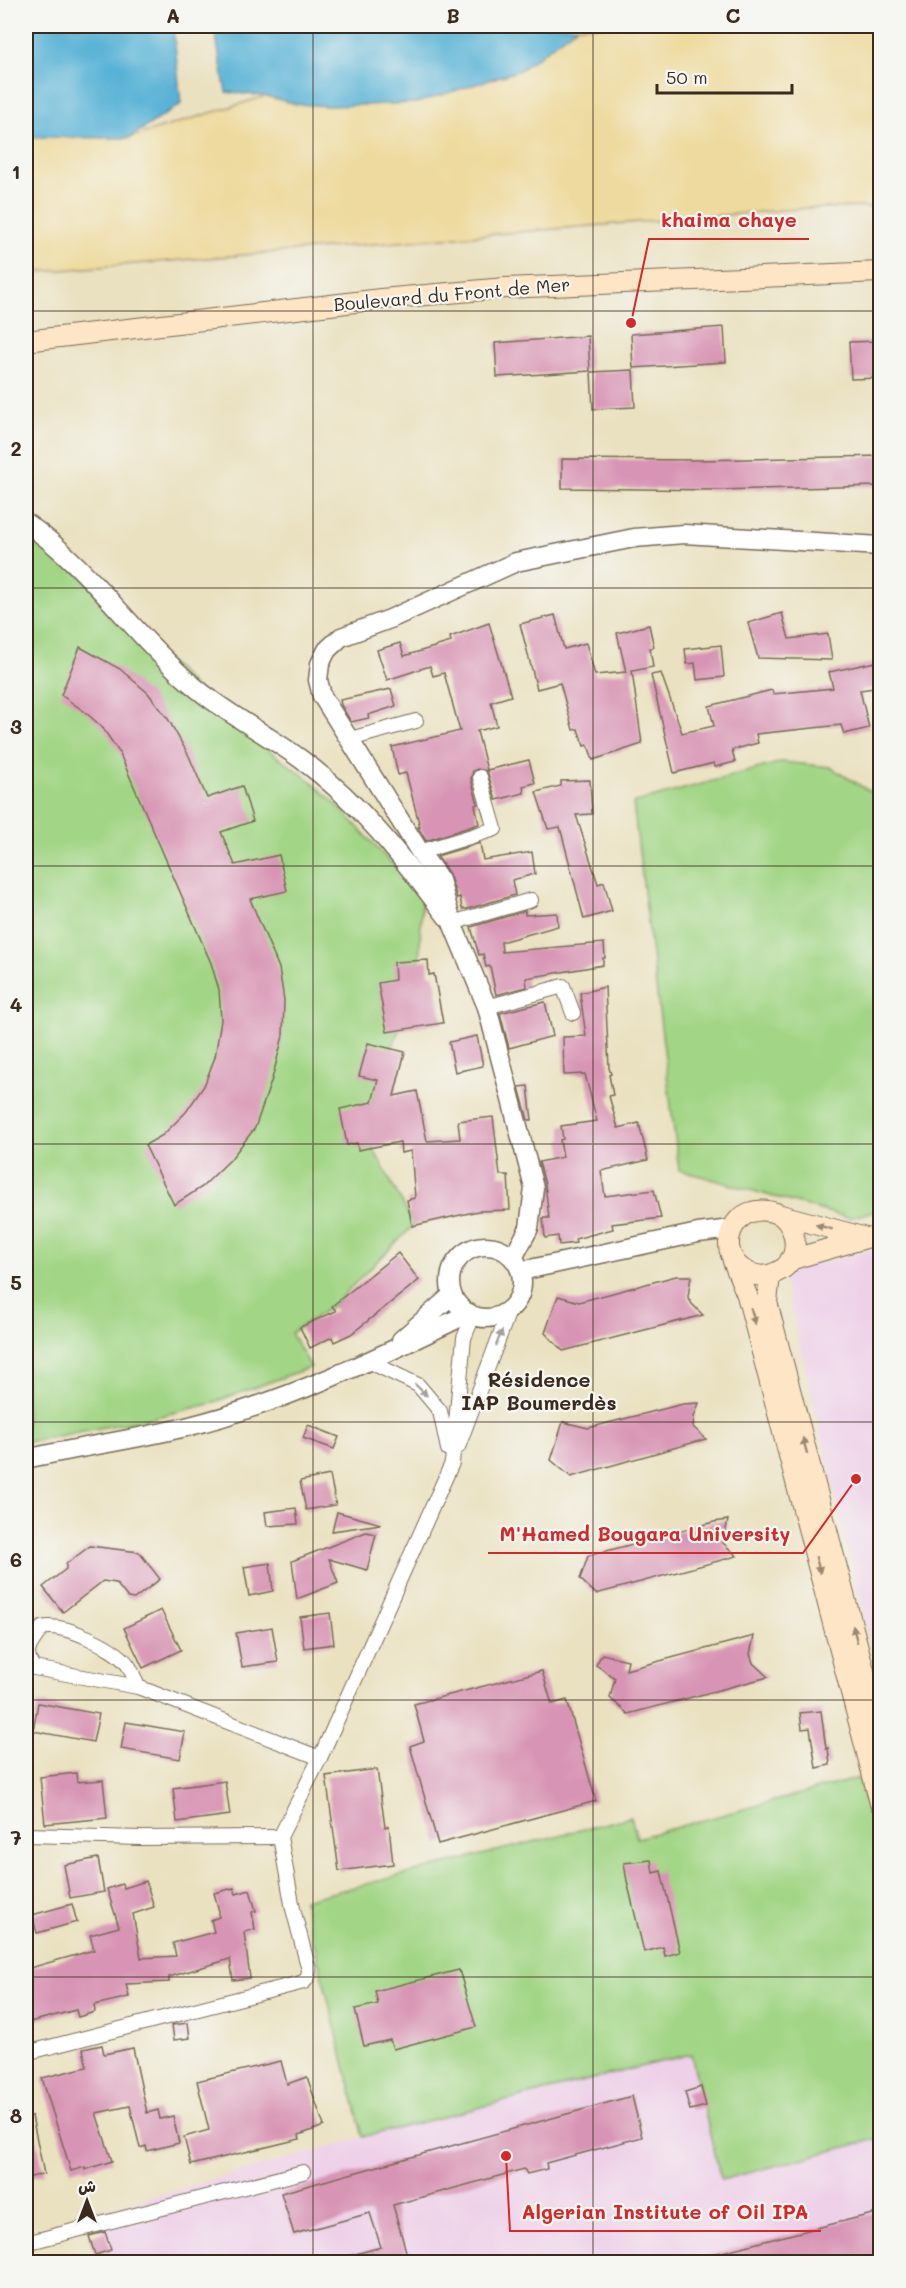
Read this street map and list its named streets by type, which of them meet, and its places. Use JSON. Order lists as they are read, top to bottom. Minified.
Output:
{"streets":{"main road":["Boulevard du Front de Mer"]},"districts":["Résidence IAP Boumerdès"],"places":["khaima chaye","M'Hamed Bougara University","Algerian Institute of Oil IPA"],"scale_bar":"50 m","north":"top","grid":{"columns":["A","B","C"],"rows":["1","2","3","4","5","6","7","8"]}}
